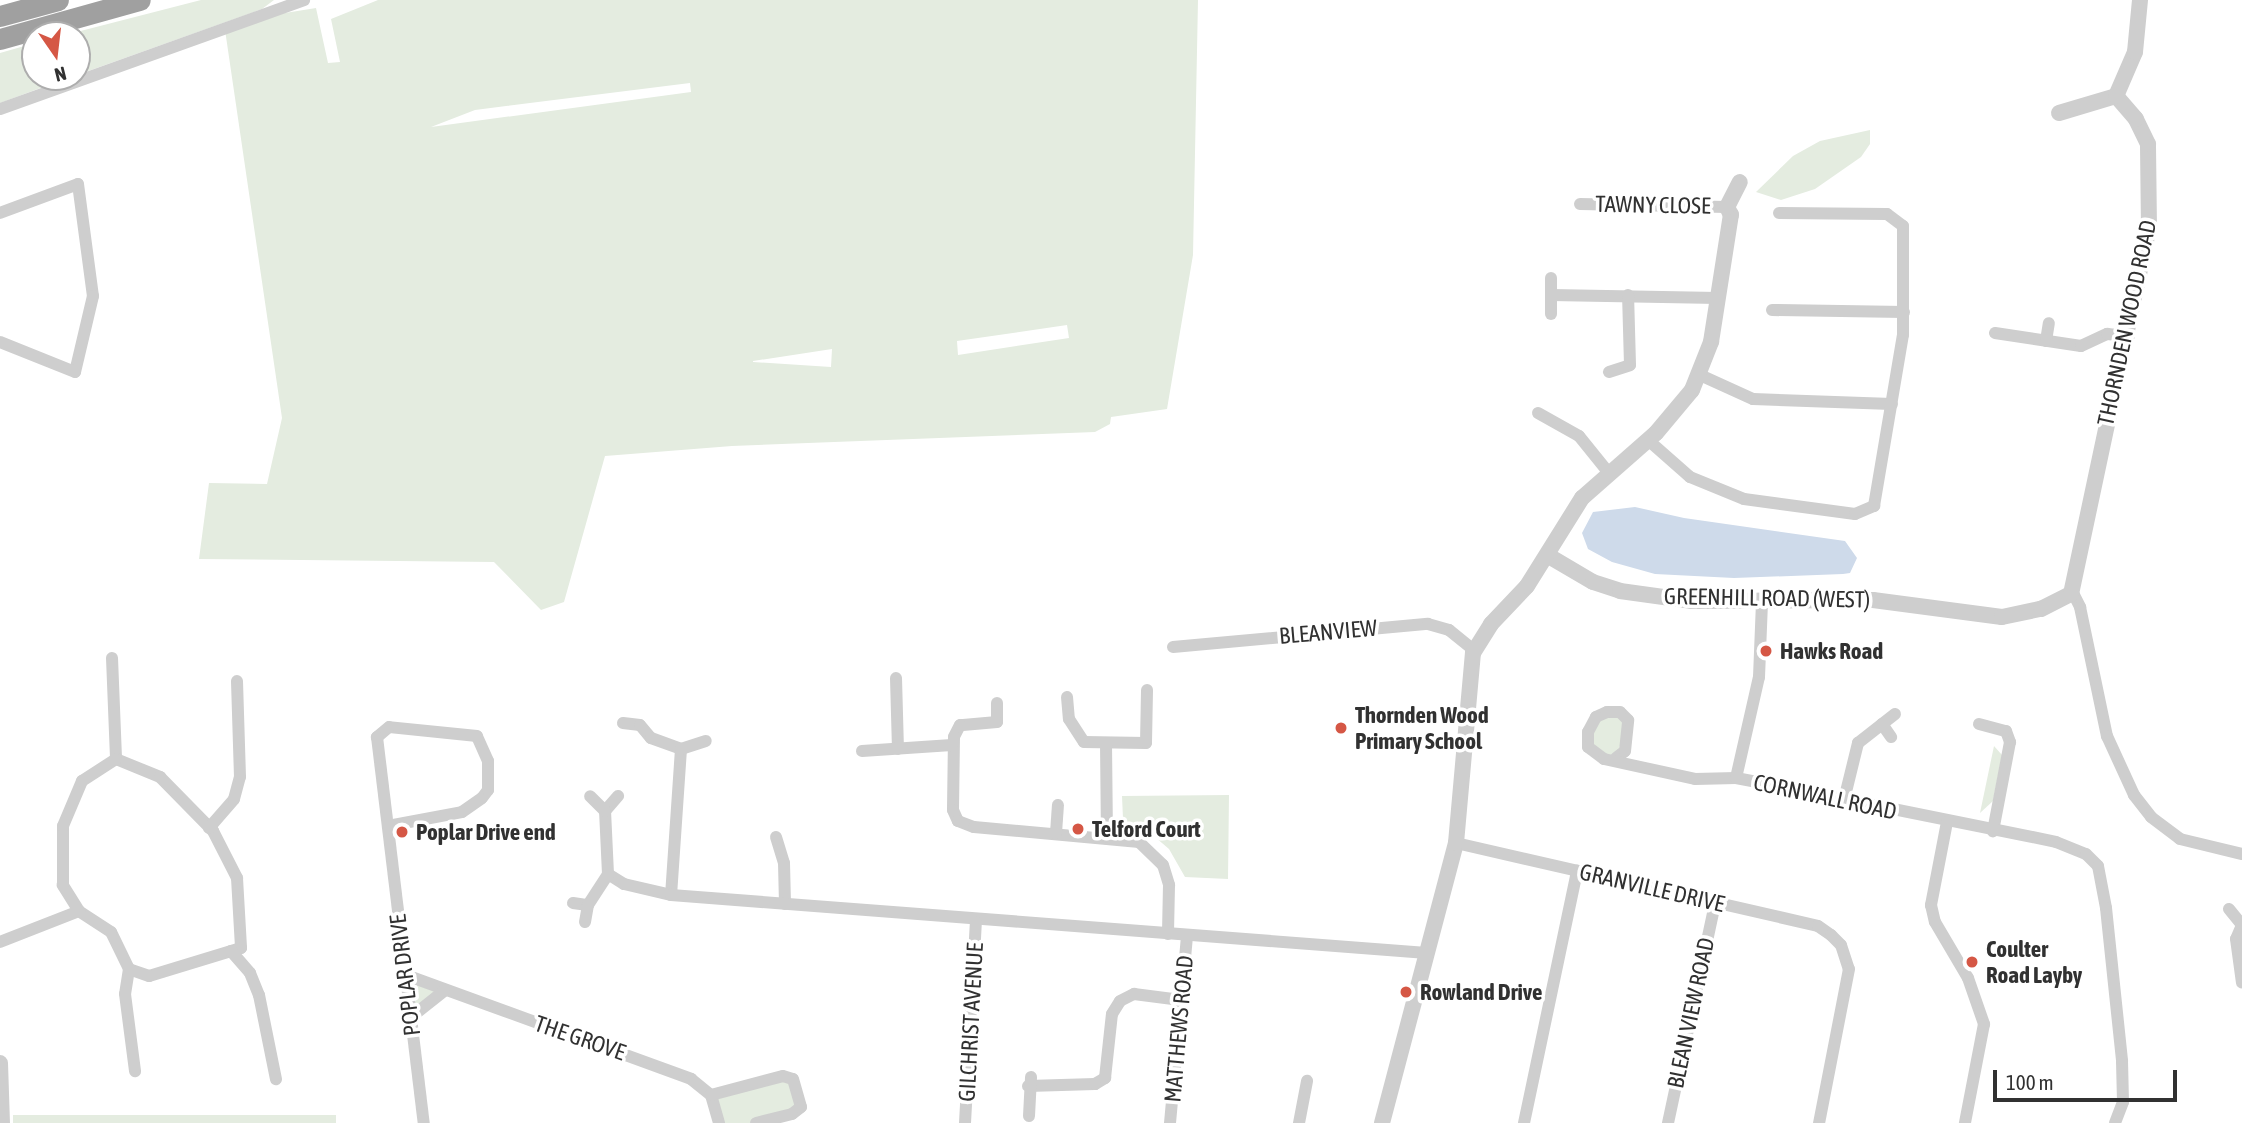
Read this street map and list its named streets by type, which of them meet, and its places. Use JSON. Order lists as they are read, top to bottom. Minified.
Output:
{"streets":{"street":["TAWNY CLOSE","THORNDEN WOOD ROAD","GREENHILL ROAD (WEST)","BLEANVIEW","CORNWALL ROAD","GRANVILLE DRIVE","POPLAR DRIVE","BLEAN VIEW ROAD","GILCHRIST AVENUE","MATTHEWS ROAD","THE GROVE"]},"crossings":[["THORNDEN WOOD ROAD","GREENHILL ROAD (WEST)"],["GRANVILLE DRIVE","BLEAN VIEW ROAD"],["POPLAR DRIVE","THE GROVE"]],"places":["Hawks Road","Thornden Wood Primary School","Telford Court","Poplar Drive end","Coulter Road Layby","Rowland Drive"],"scale_bar":"100 m","north":"bottom"}
